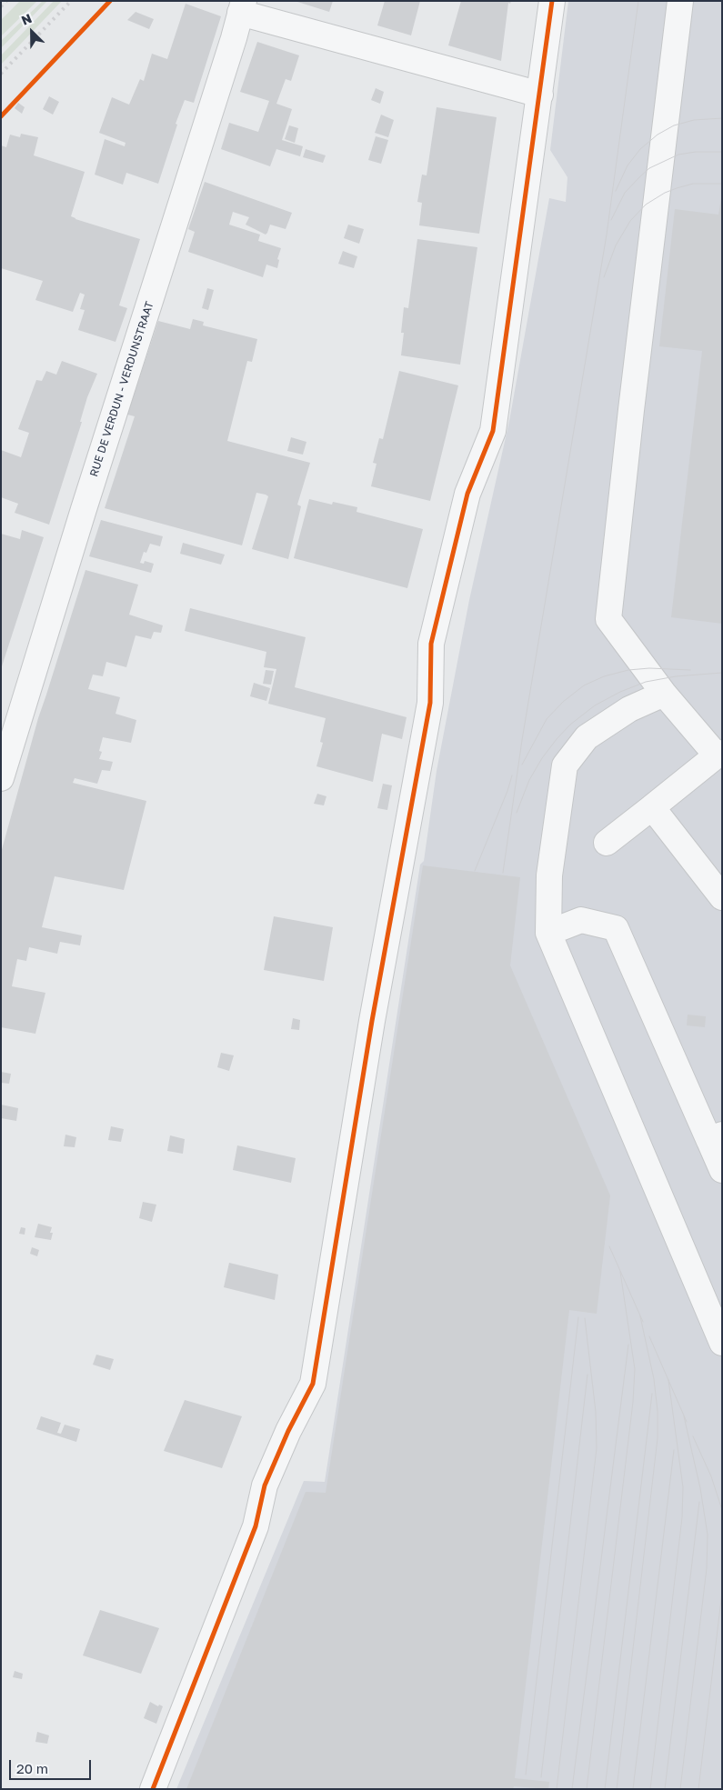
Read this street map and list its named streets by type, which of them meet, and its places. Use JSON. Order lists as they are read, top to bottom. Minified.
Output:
{"streets":{"street":["RUE DE VERDUN - VERDUNSTRAAT"]},"scale_bar":"20 m","north":"top left"}
